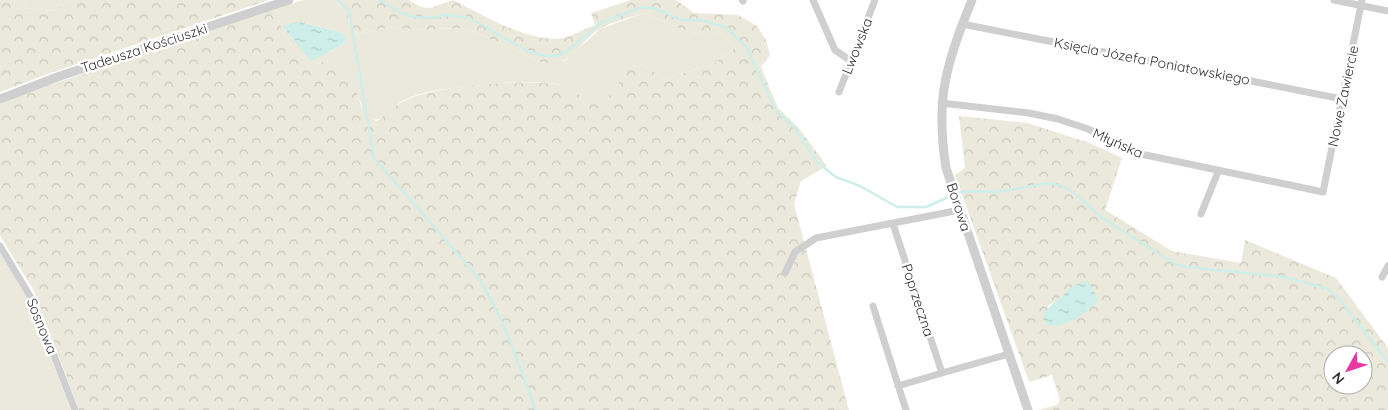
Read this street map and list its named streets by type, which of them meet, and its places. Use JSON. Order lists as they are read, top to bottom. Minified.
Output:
{"streets":{"street":["Lwowska","Tadeusza Kościuszki","Księcia Józefa Poniatowskiego","Nowe Zawiercie","Młyńska","Borowa","Poprzeczna","Sosnowa"]},"crossings":[["Księcia Józefa Poniatowskiego","Nowe Zawiercie"],["Księcia Józefa Poniatowskiego","Borowa"],["Nowe Zawiercie","Młyńska"],["Młyńska","Borowa"]],"north":"bottom left"}
